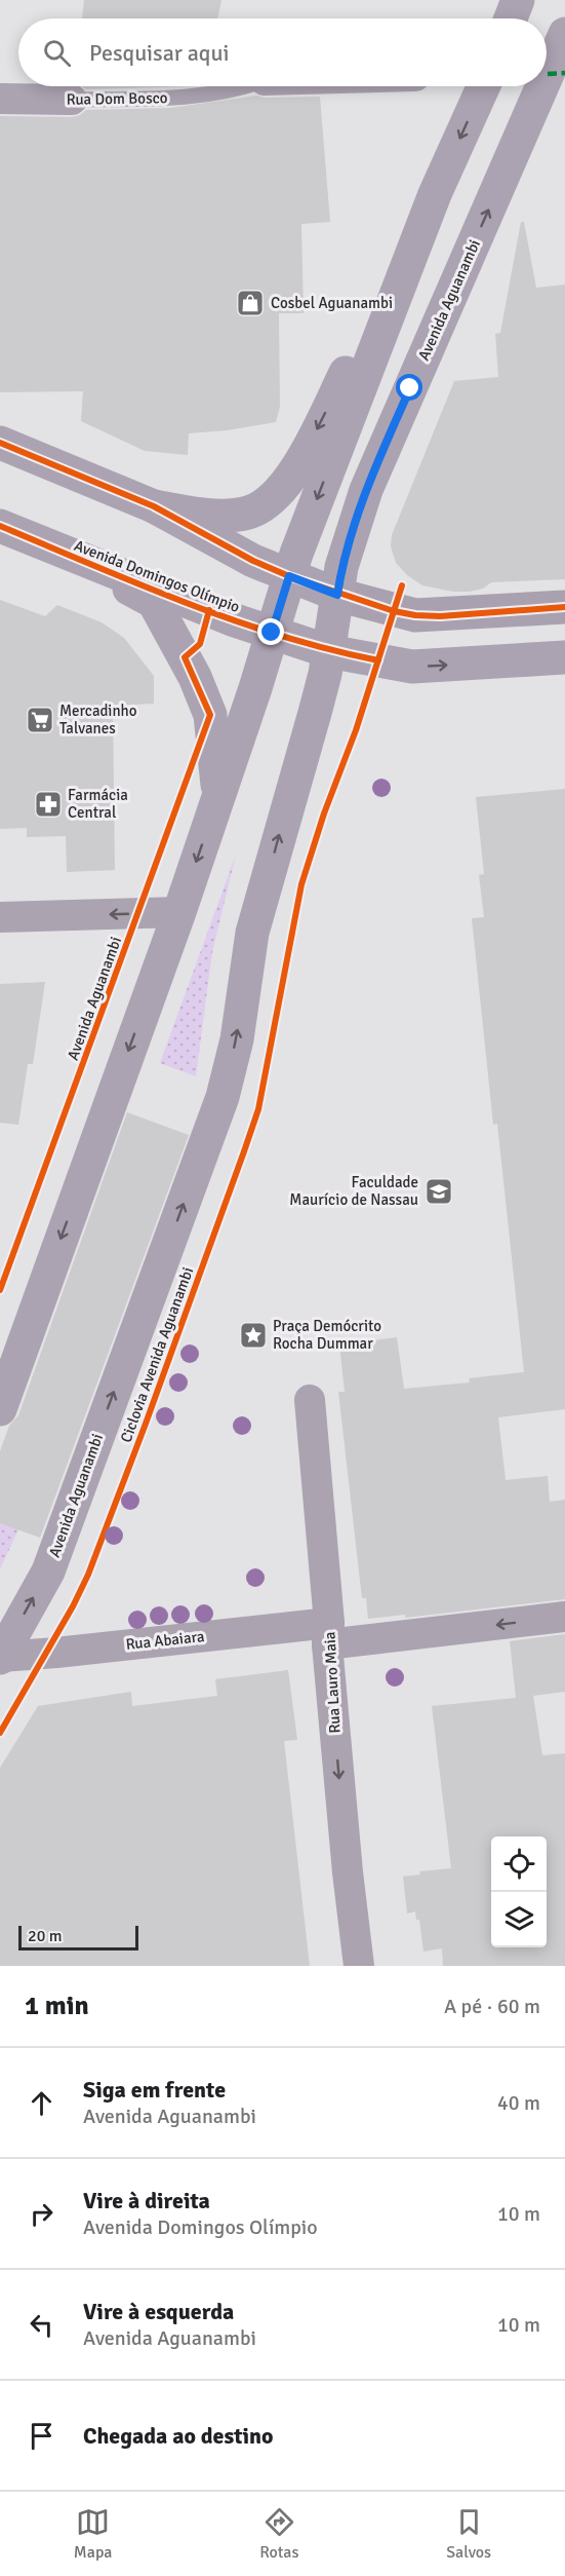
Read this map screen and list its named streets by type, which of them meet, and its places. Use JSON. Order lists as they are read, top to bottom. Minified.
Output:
{"streets":{"main road":["Avenida Aguanambi","Avenida Domingos Olímpio"],"street":["Rua Dom Bosco","Rua Abaiara","Rua Lauro Maia"],"cycle path":["Ciclovia Avenida Aguanambi"]},"crossings":[["Avenida Aguanambi","Avenida Domingos Olímpio"],["Avenida Aguanambi","Rua Abaiara"],["Rua Abaiara","Rua Lauro Maia"]],"one_way":["Rua Abaiara","Rua Lauro Maia"],"places":{"shop":["Cosbel Aguanambi"],"supermarket":["Mercadinho Talvanes"],"pharmacy":["Farmácia Central"],"school or university":["Faculdade Maurício de Nassau"],"place":["Praça Demócrito Rocha Dummar"]},"scale_bar":"20 m","page":{"search":"Pesquisar aqui","scale":"20 m","heading":["1 min","A pé · 60 m"],"list":[["Siga em frente","Avenida Aguanambi","40 m"],["Vire à direita","Avenida Domingos Olímpio","10 m"],["Vire à esquerda","Avenida Aguanambi","10 m"],"Chegada ao destino"],"nav":["Mapa","Rotas","Salvos"]}}
